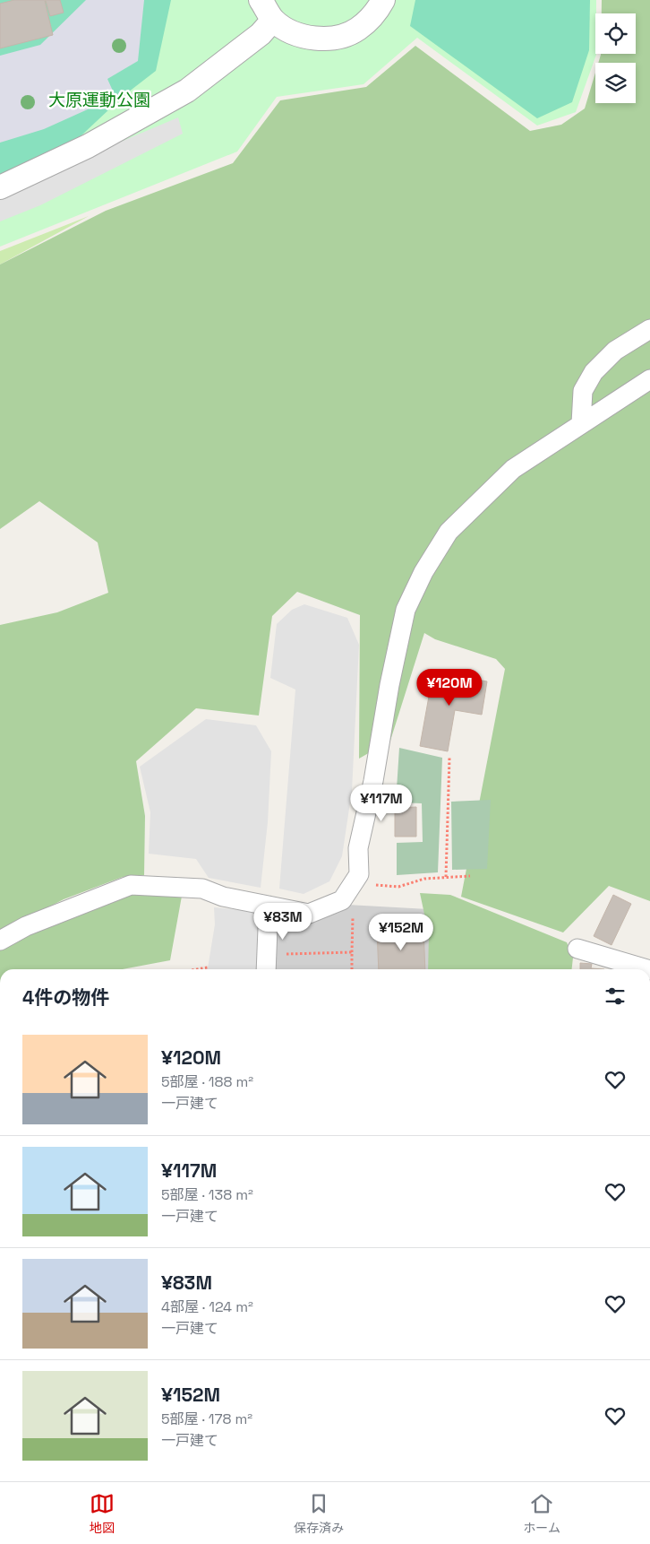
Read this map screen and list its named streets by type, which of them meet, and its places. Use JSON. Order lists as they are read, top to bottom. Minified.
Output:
{"parks":["大原運動公園"],"page":{"price":["¥120M","¥117M","¥83M","¥152M"],"heading":"4件の物件","list":[{"name":"¥120M","note":"5部屋 · 188 m² · 一戸建て"},{"name":"¥117M","note":"5部屋 · 138 m² · 一戸建て"},{"name":"¥83M","note":"4部屋 · 124 m² · 一戸建て"},{"name":"¥152M","note":"5部屋 · 178 m² · 一戸建て"}],"tabs":["地図","保存済み","ホーム"]}}
